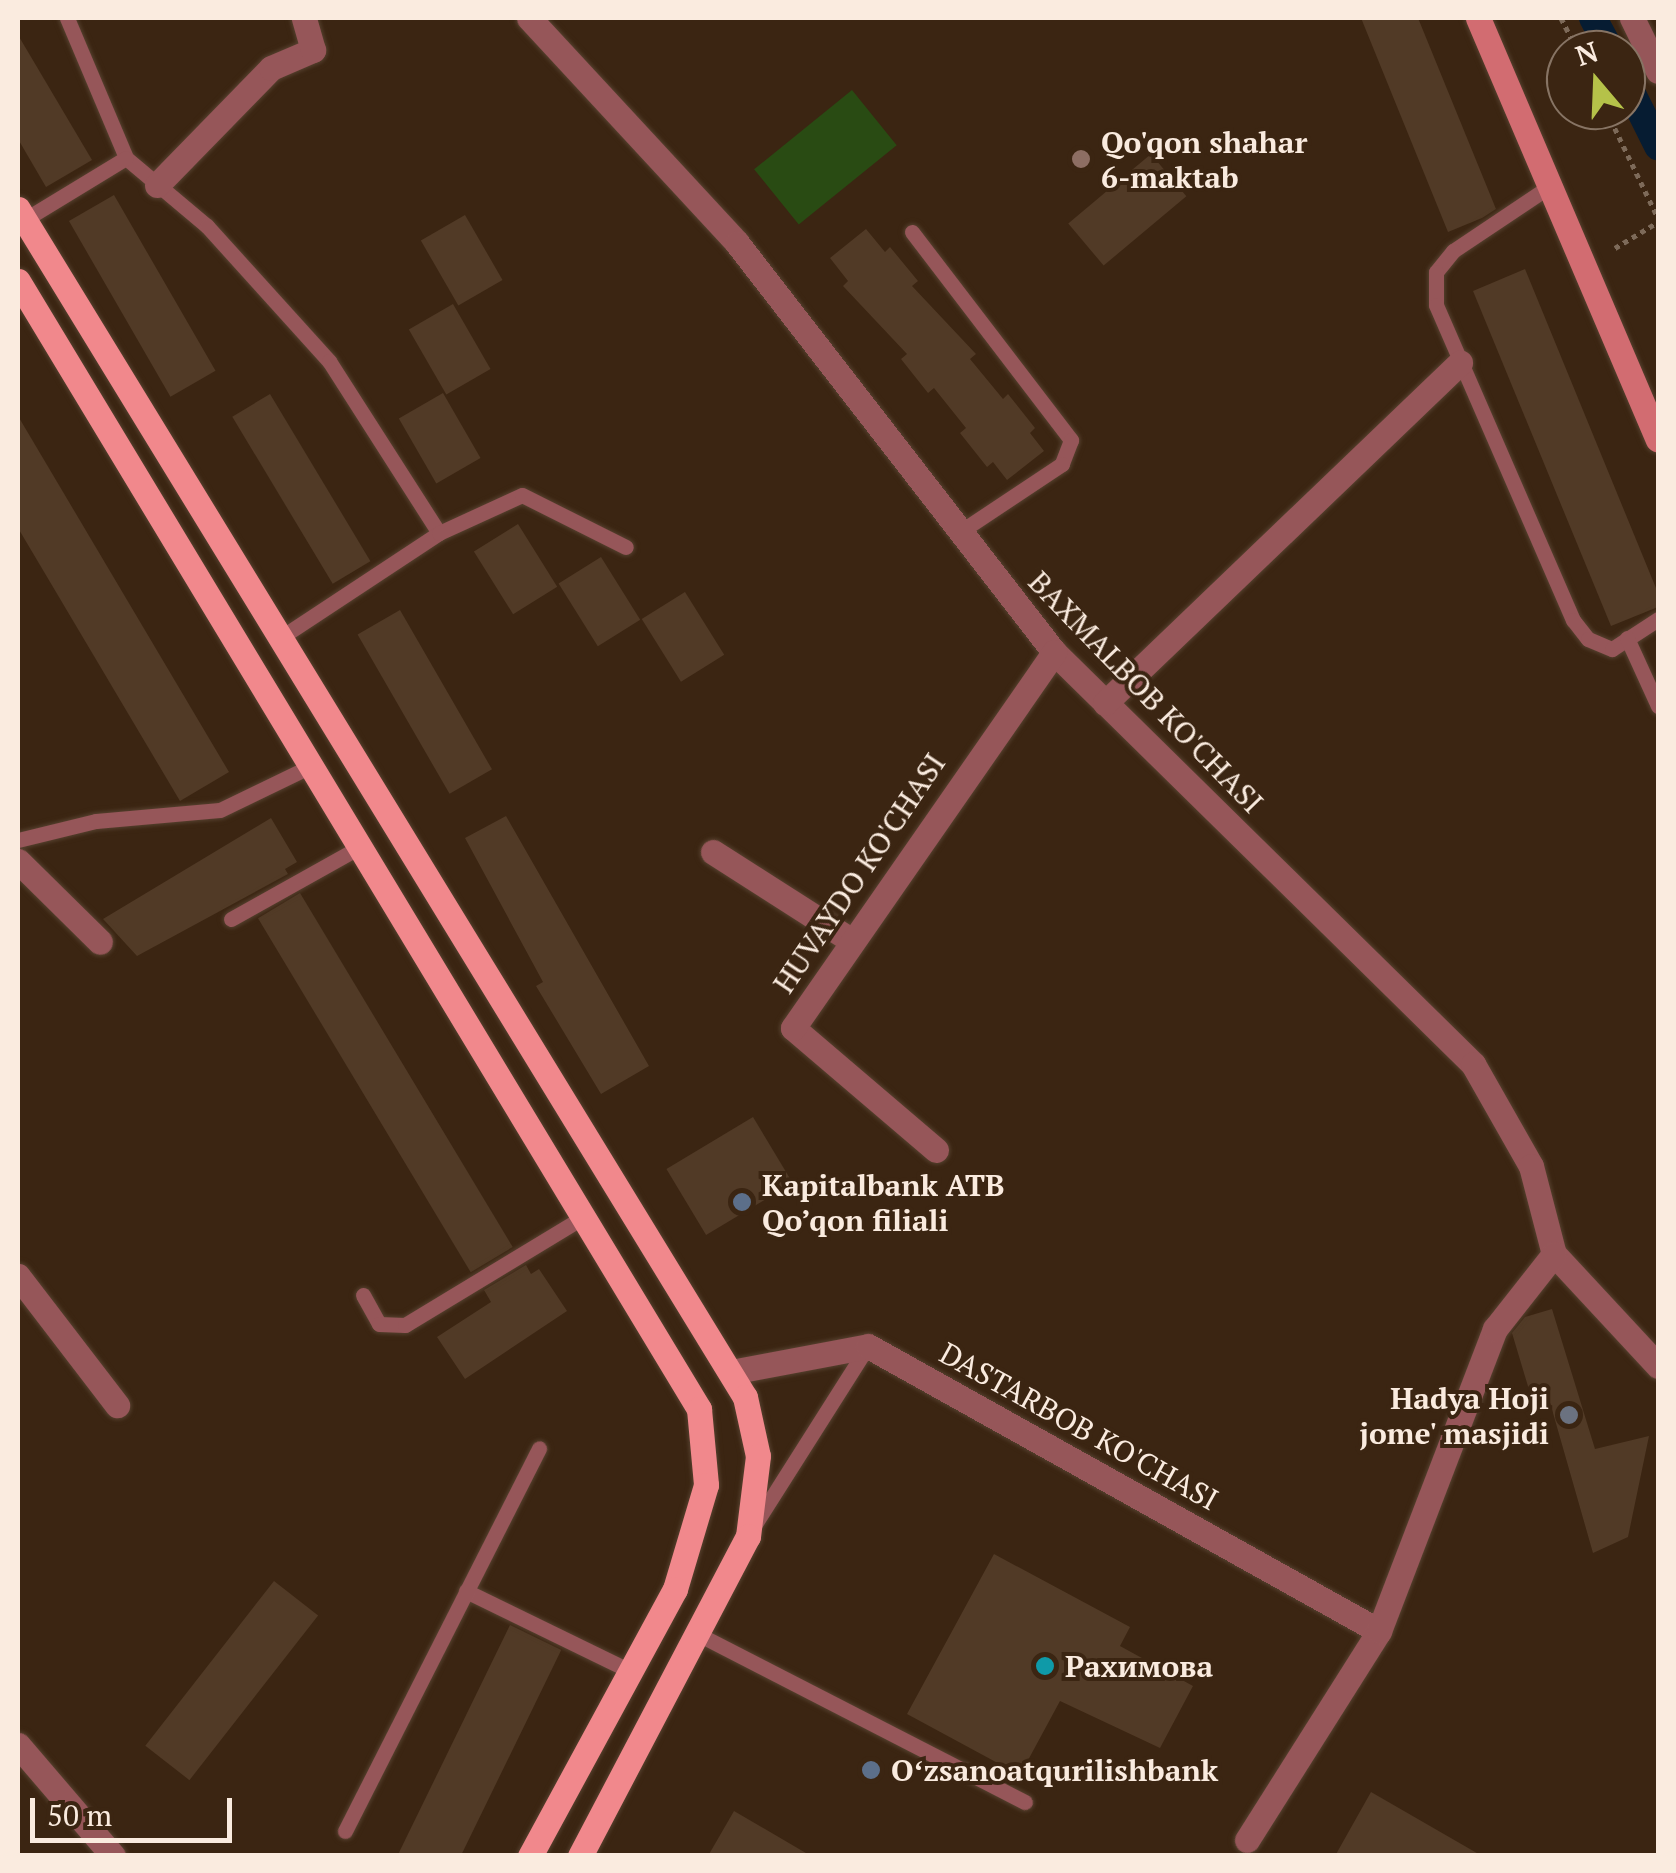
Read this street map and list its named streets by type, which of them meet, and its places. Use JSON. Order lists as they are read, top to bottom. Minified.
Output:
{"streets":{"street":["BAXMALBOB KO'CHASI","HUVAYDO KO'CHASI","DASTARBOB KO'CHASI"]},"crossings":[["BAXMALBOB KO'CHASI","HUVAYDO KO'CHASI"]],"places":["Qo'qon shahar 6-maktab","Kapitalbank ATB Qo’qon filiali","Hadya Hoji jome' masjidi","Рахимова","Oʻzsanoatqurilishbank"],"scale_bar":"50 m","north":"top"}
